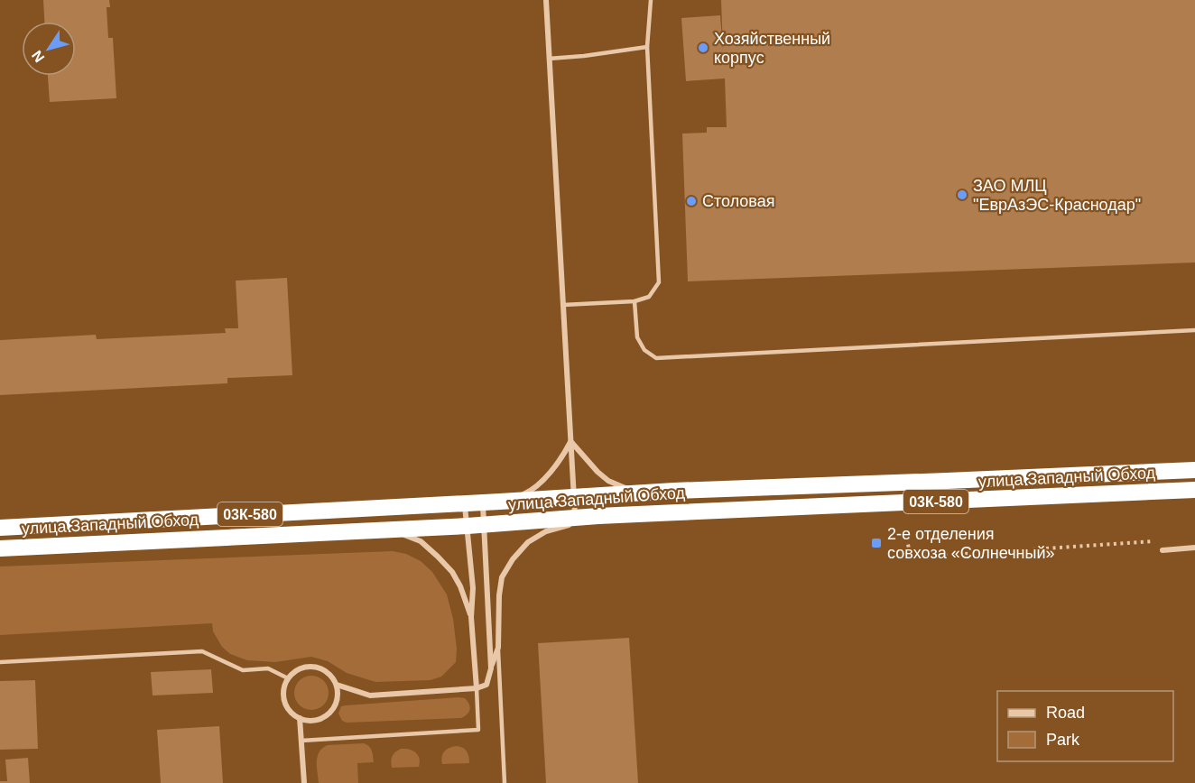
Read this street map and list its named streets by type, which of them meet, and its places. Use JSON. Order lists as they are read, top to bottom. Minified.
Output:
{"streets":{"highway":["улица Западный Обход","03К-580"]},"places":{"other":["Хозяйственный корпус","ЗАО МЛЦ \"ЕврАзЭС-Краснодар\"","Столовая"],"transit":["2-е отделения совхоза «Солнечный»"]},"legend":["Road","Park"],"north":"bottom left"}
